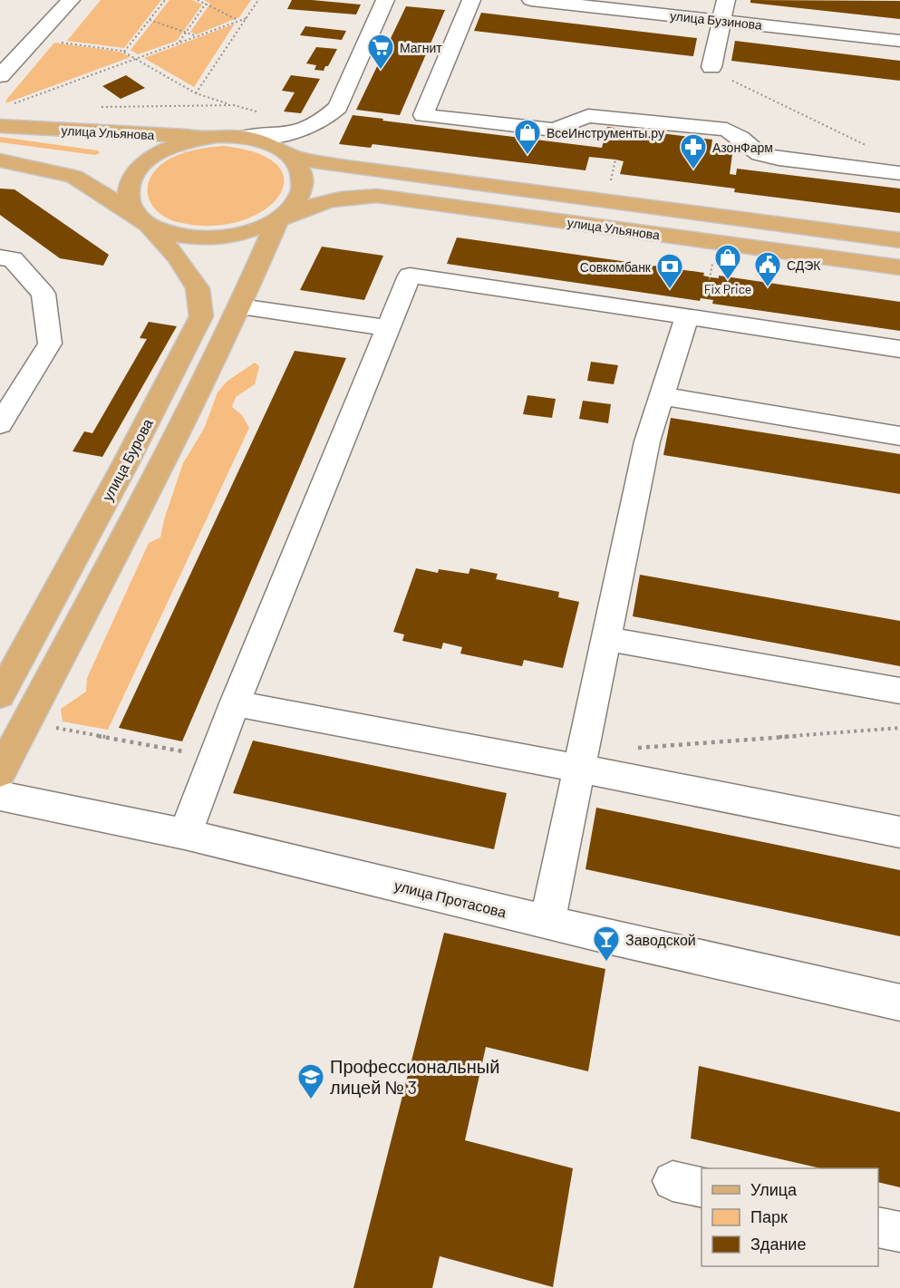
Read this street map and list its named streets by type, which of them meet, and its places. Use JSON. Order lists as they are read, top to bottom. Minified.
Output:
{"streets":{"main road":["улица Ульянова","улица Бурова"],"street":["улица Бузинова","улица Протасова"]},"crossings":[["улица Ульянова","улица Бурова"]],"places":{"supermarket":["Магнит"],"shop":["ВсеИнструменты.ру","Fix Price"],"pharmacy":["АзонФарм"],"public building":["СДЭК"],"bank":["Совкомбанк"],"bar":["Заводской"],"school or university":["Профессиональный лицей № 3"]},"legend":["Улица","Парк","Здание"]}
